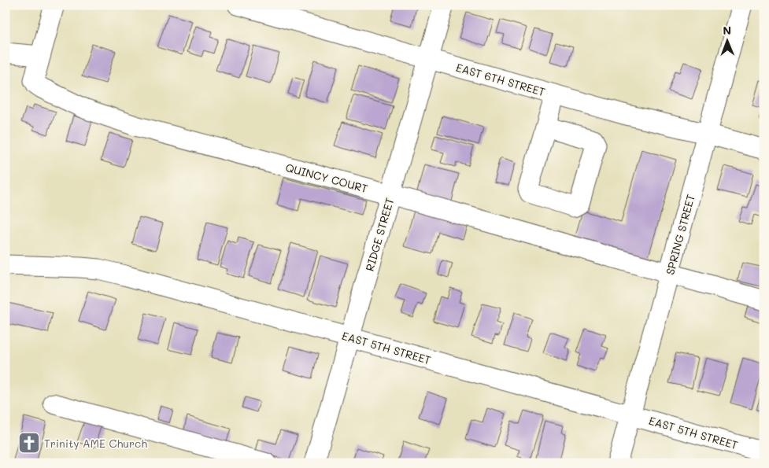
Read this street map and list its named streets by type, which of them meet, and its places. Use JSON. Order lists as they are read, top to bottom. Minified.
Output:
{"streets":{"street":["EAST 6TH STREET","QUINCY COURT","RIDGE STREET","SPRING STREET","EAST 5TH STREET"]},"crossings":[["EAST 6TH STREET","RIDGE STREET"],["EAST 6TH STREET","SPRING STREET"],["QUINCY COURT","RIDGE STREET"],["QUINCY COURT","SPRING STREET"],["RIDGE STREET","EAST 5TH STREET"],["SPRING STREET","EAST 5TH STREET"]],"places":{"church":["Trinity AME Church"]},"north":"top"}
